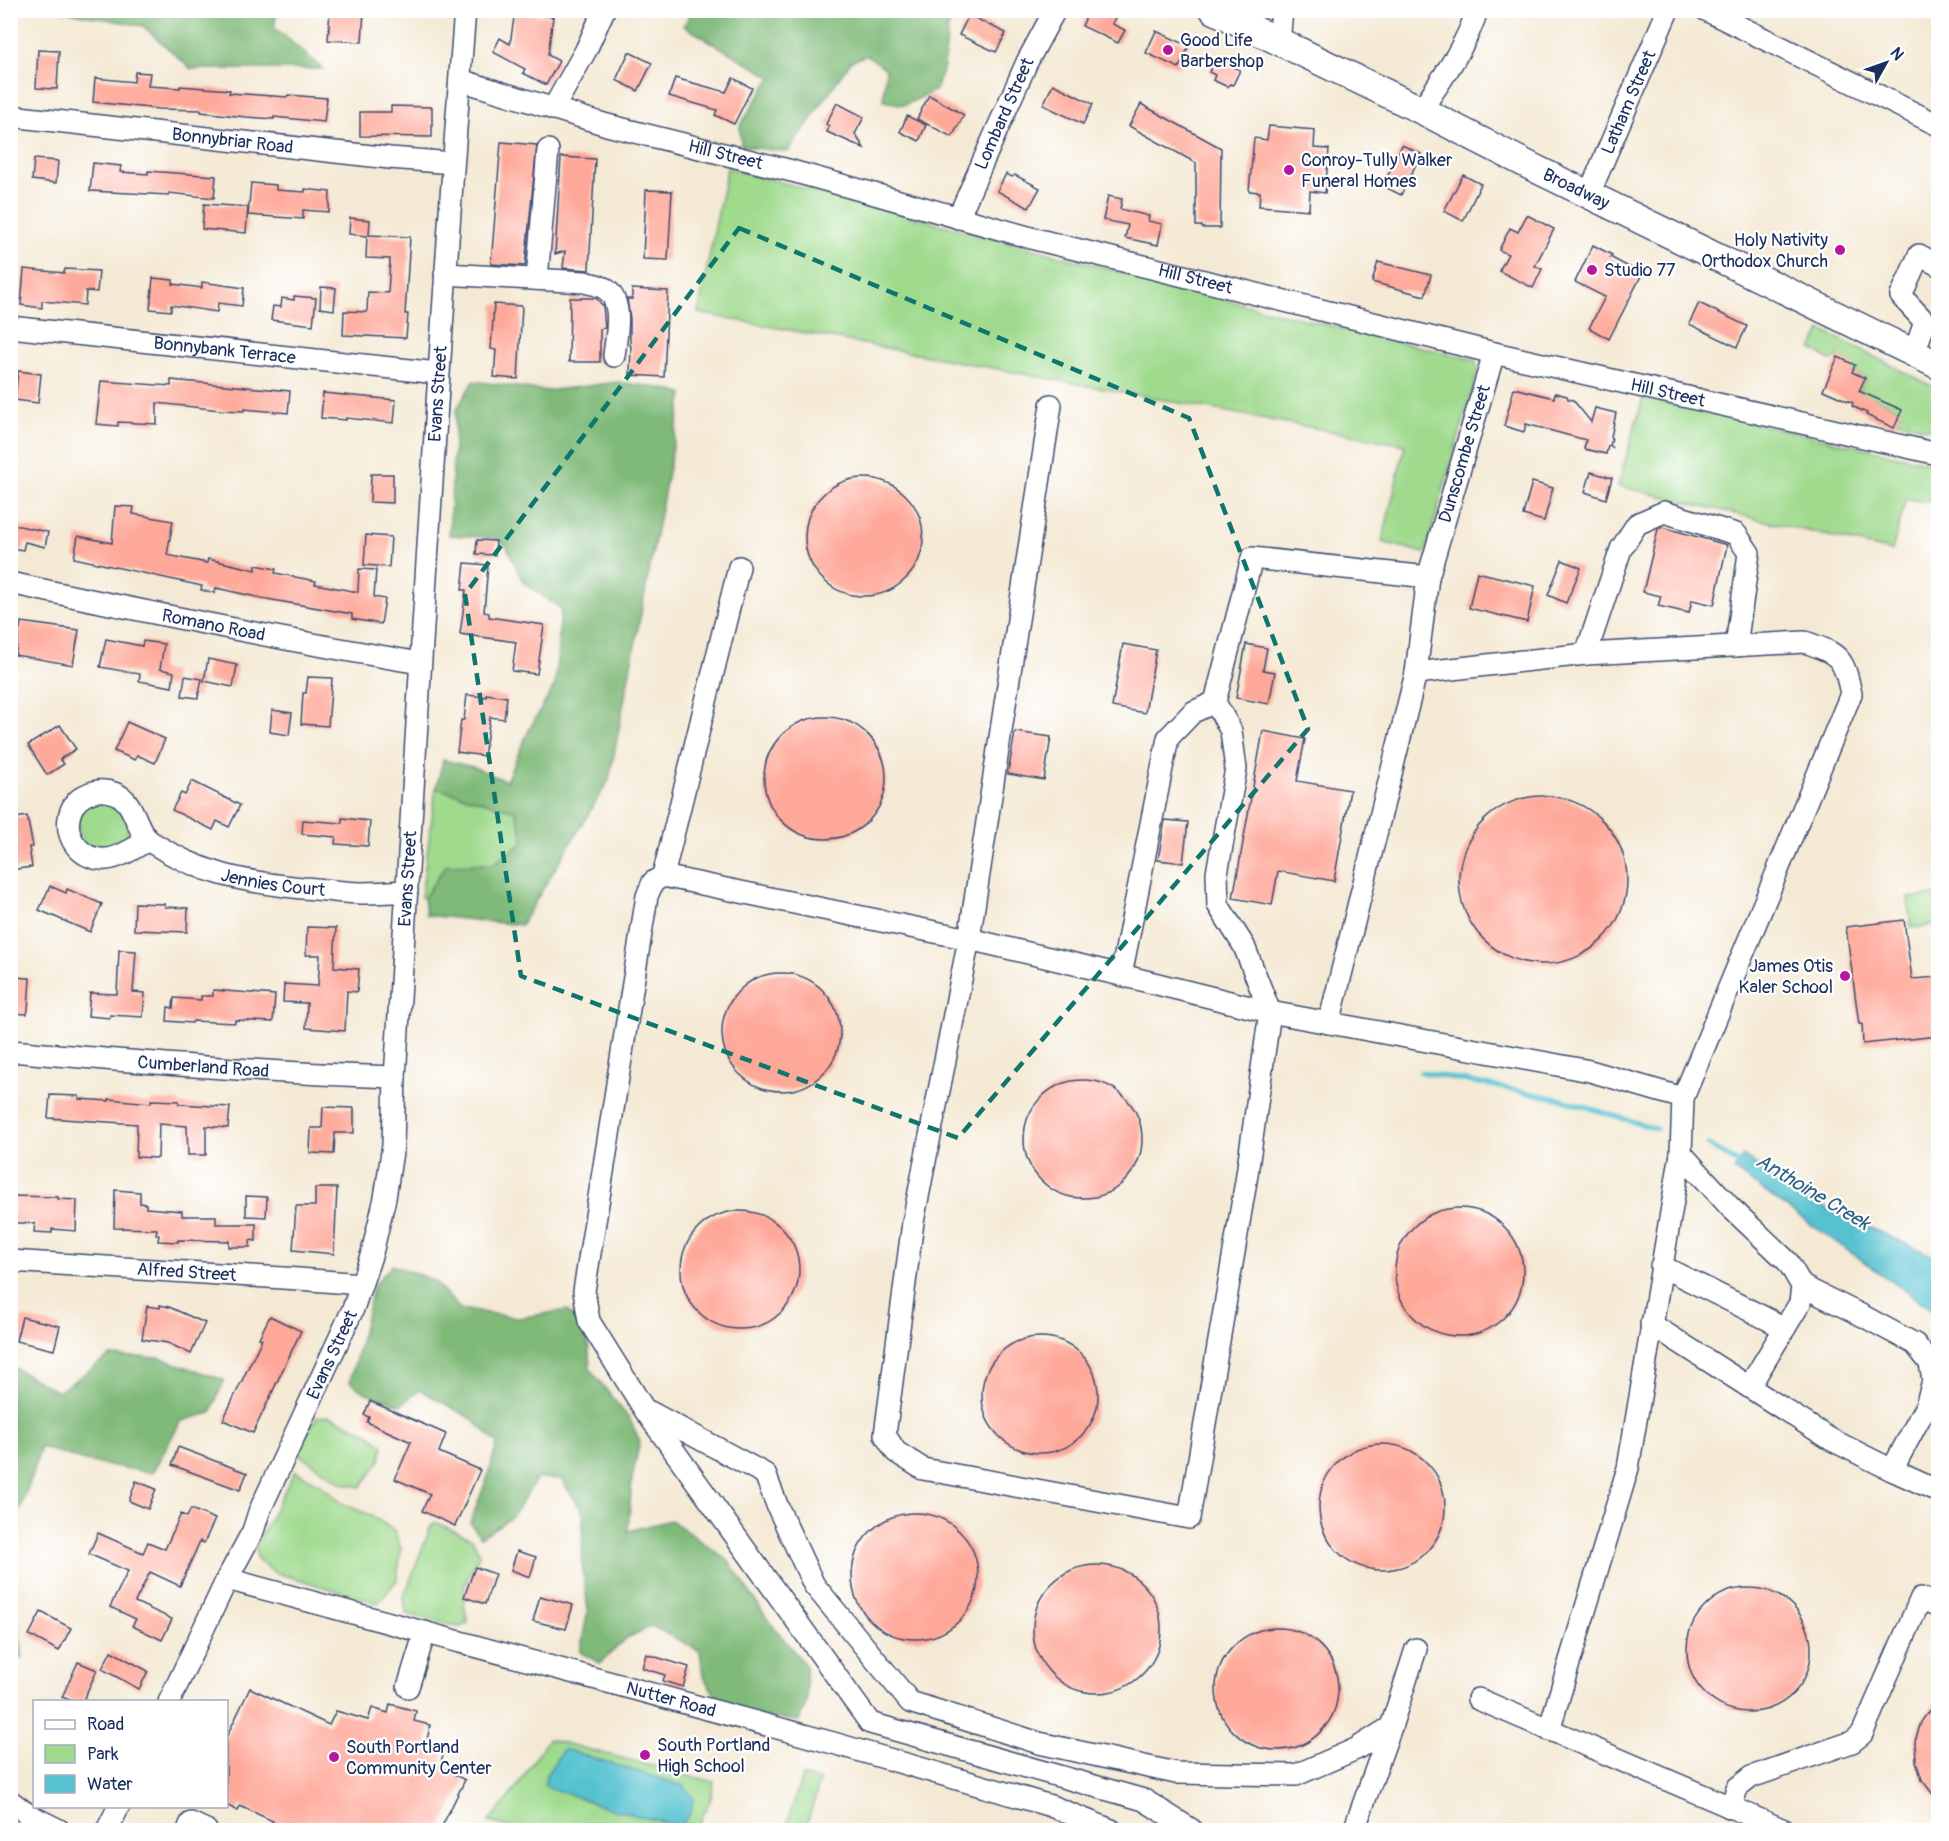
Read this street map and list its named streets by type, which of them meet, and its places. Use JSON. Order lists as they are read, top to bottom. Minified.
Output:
{"streets":{"main road":["Broadway"],"street":["Latham Street","Lombard Street","Bonnybriar Road","Hill Street","Bonnybank Terrace","Evans Street","Dunscombe Street","Romano Road","Jennies Court","Cumberland Road","Alfred Street","Nutter Road"]},"crossings":[["Latham Street","Broadway"],["Lombard Street","Hill Street"],["Bonnybriar Road","Evans Street"],["Hill Street","Evans Street"],["Hill Street","Dunscombe Street"],["Bonnybank Terrace","Evans Street"],["Evans Street","Romano Road"],["Evans Street","Jennies Court"],["Evans Street","Cumberland Road"],["Evans Street","Alfred Street"],["Evans Street","Nutter Road"]],"water":["Anthoine Creek"],"places":["Good Life Barbershop","Conroy-Tully Walker Funeral Homes","Holy Nativity Orthodox Church","Studio 77","James Otis Kaler School","South Portland High School","South Portland Community Center"],"legend":["Road","Park","Water"],"north":"top right"}
